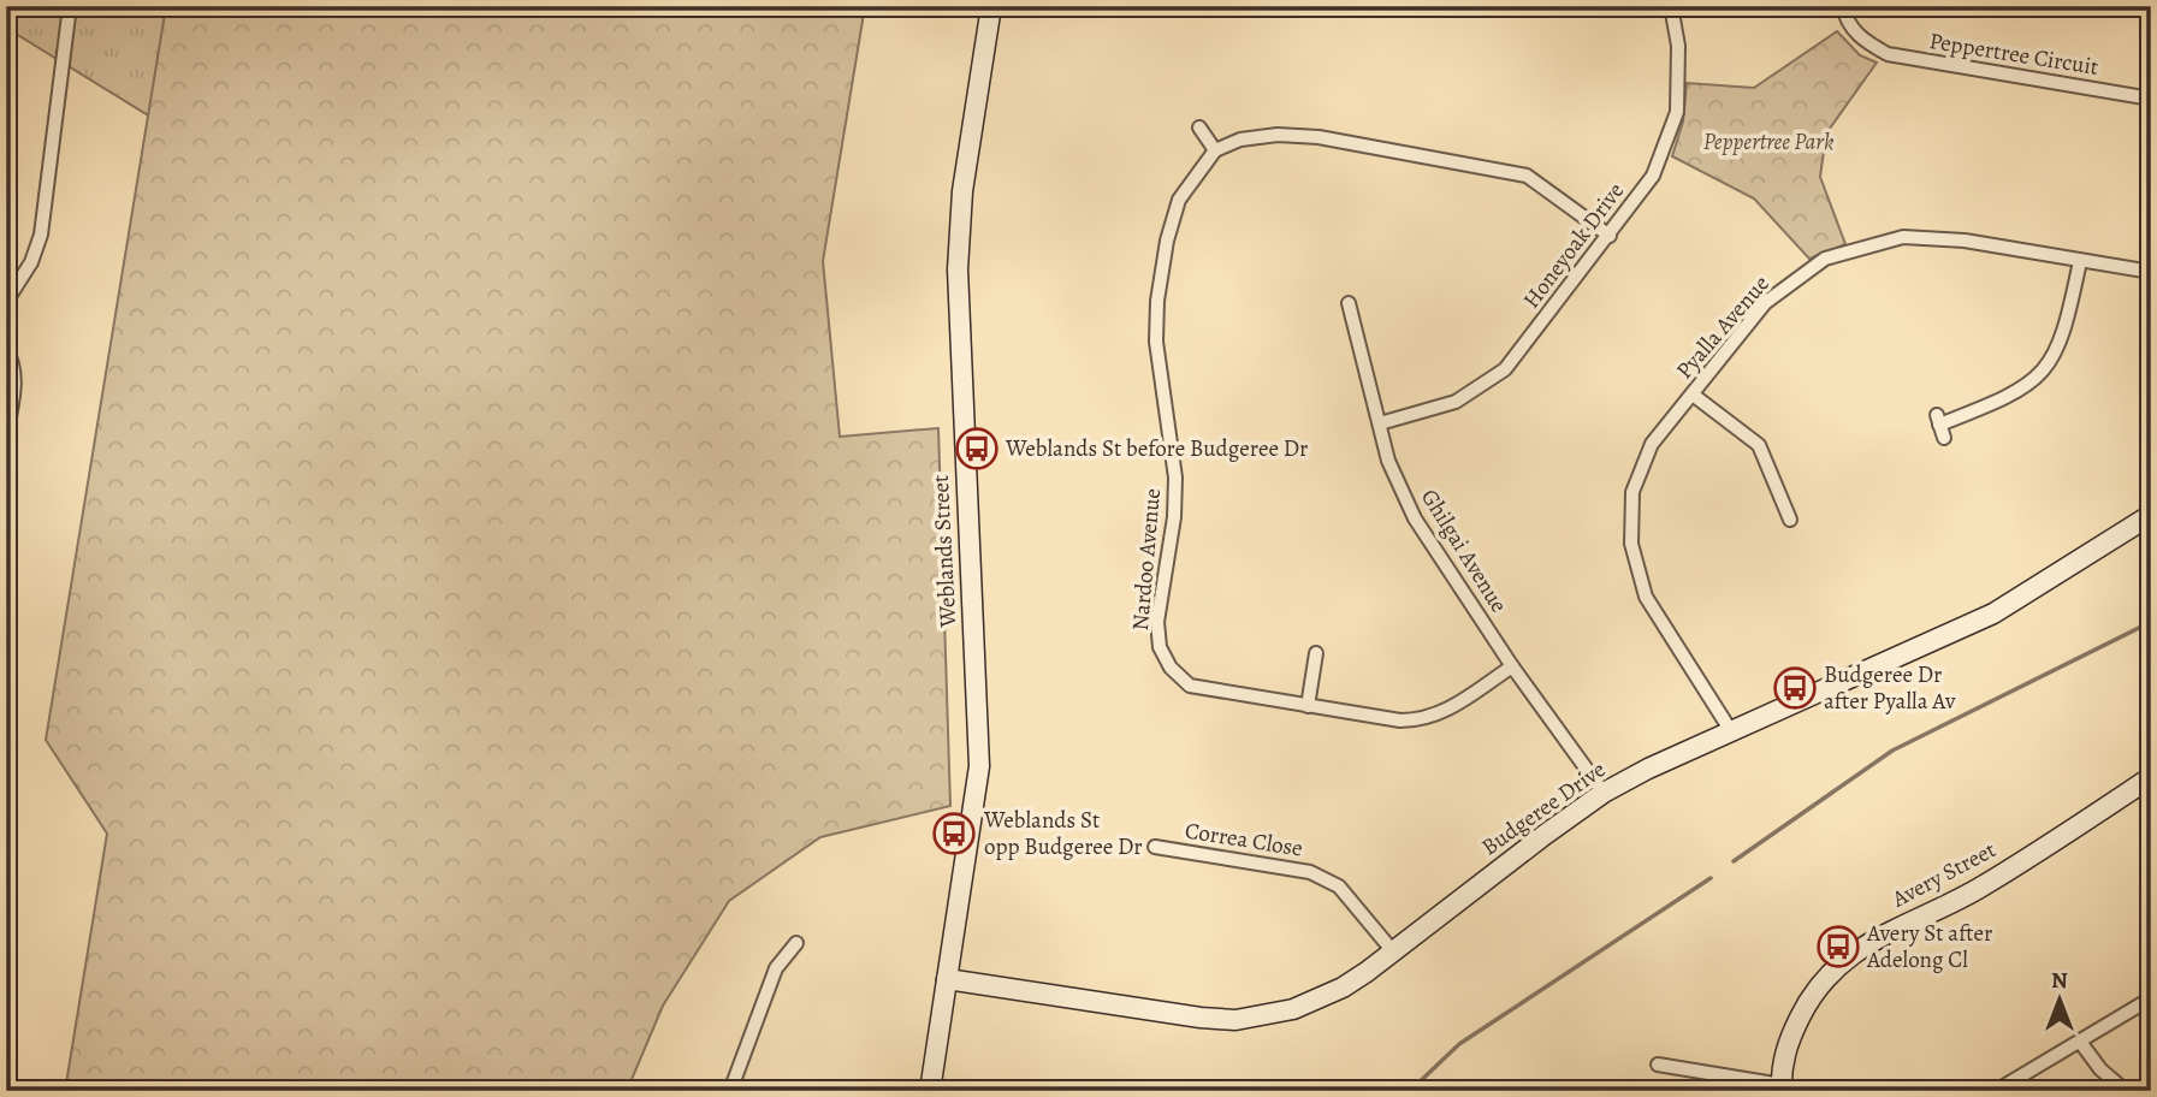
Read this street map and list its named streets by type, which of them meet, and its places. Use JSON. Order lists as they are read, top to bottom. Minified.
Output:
{"streets":{"street":["Peppertree Circuit","Honeyoak Drive","Pyalla Avenue","Weblands Street","Ghilgai Avenue","Nardoo Avenue","Budgeree Drive","Correa Close","Avery Street"]},"crossings":[["Honeyoak Drive","Ghilgai Avenue"],["Pyalla Avenue","Budgeree Drive"],["Weblands Street","Budgeree Drive"],["Ghilgai Avenue","Nardoo Avenue"],["Ghilgai Avenue","Budgeree Drive"],["Budgeree Drive","Correa Close"]],"parks":["Peppertree Park"],"places":{"bus stop":["Weblands St before Budgeree Dr","Budgeree Dr after Pyalla Av","Weblands St opp Budgeree Dr","Avery St after Adelong Cl"]},"north":"top"}
